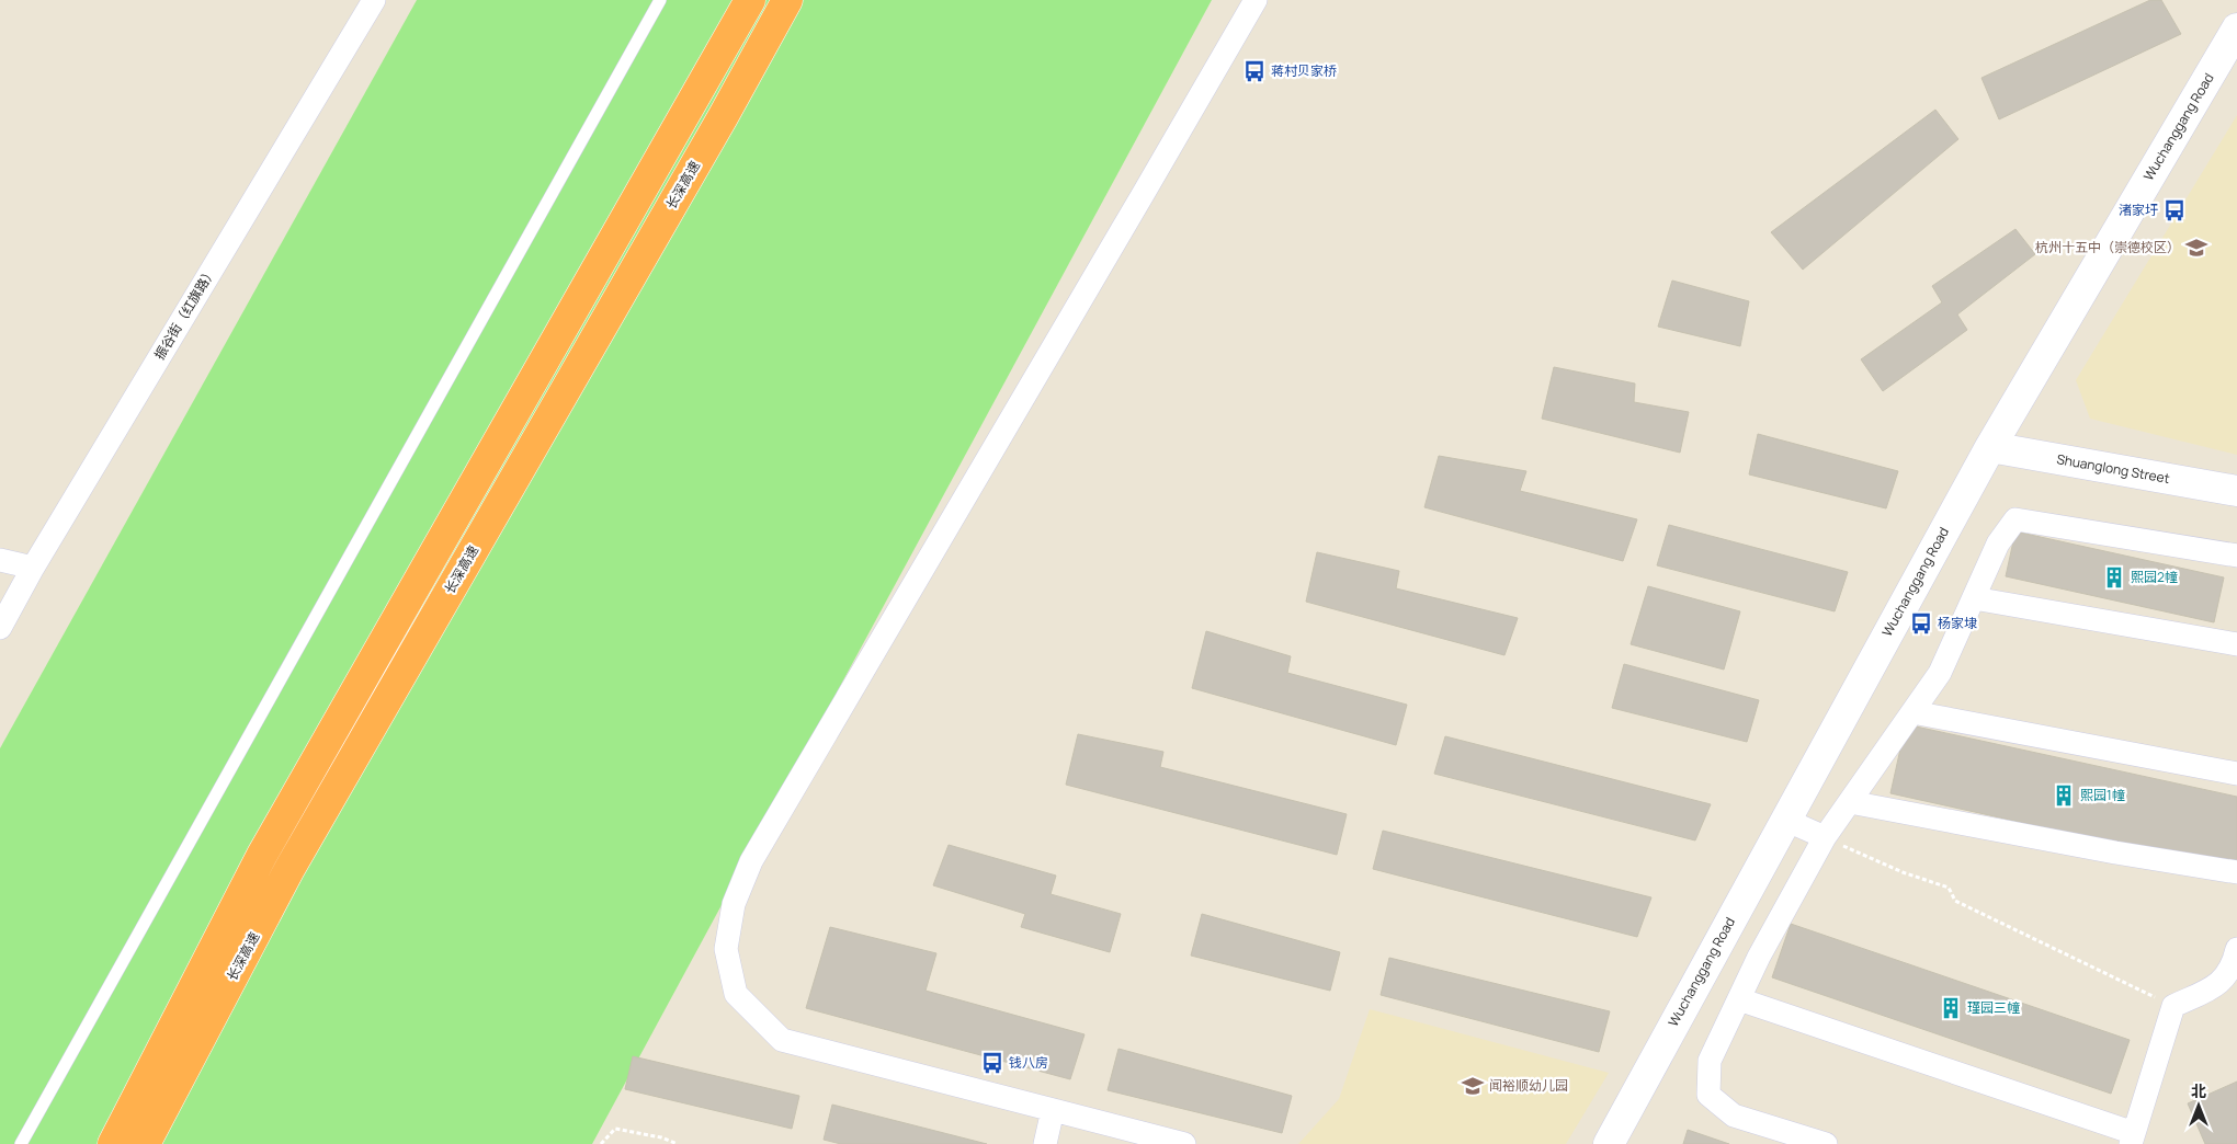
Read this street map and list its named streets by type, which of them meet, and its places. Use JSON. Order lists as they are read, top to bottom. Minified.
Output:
{"streets":{"highway":["长深高速"],"street":["Wuchanggang Road","振谷街（红旗路）","Shuanglong Street"]},"crossings":[["Wuchanggang Road","Shuanglong Street"]],"places":{"bus stop":["蒋村贝家桥","渚家圩","杨家埭","钱八房"],"school or university":["杭州十五中（崇德校区）","闻裕顺幼儿园"],"building":["熙园2幢","熙园1幢","瑾园三幢"]},"north":"top"}
